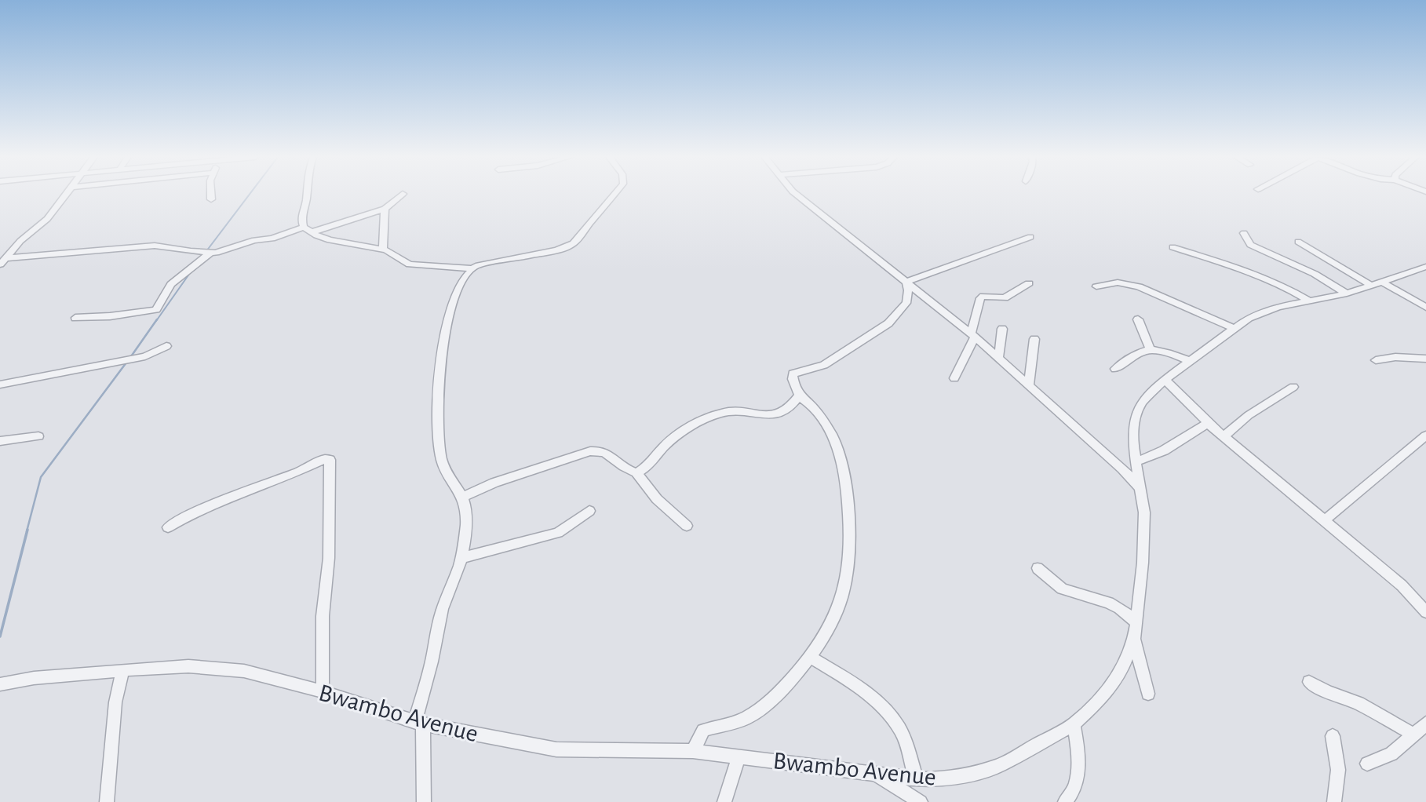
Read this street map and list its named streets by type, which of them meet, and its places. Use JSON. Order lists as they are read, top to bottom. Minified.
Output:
{"streets":{"street":["Bwambo Avenue"]}}
